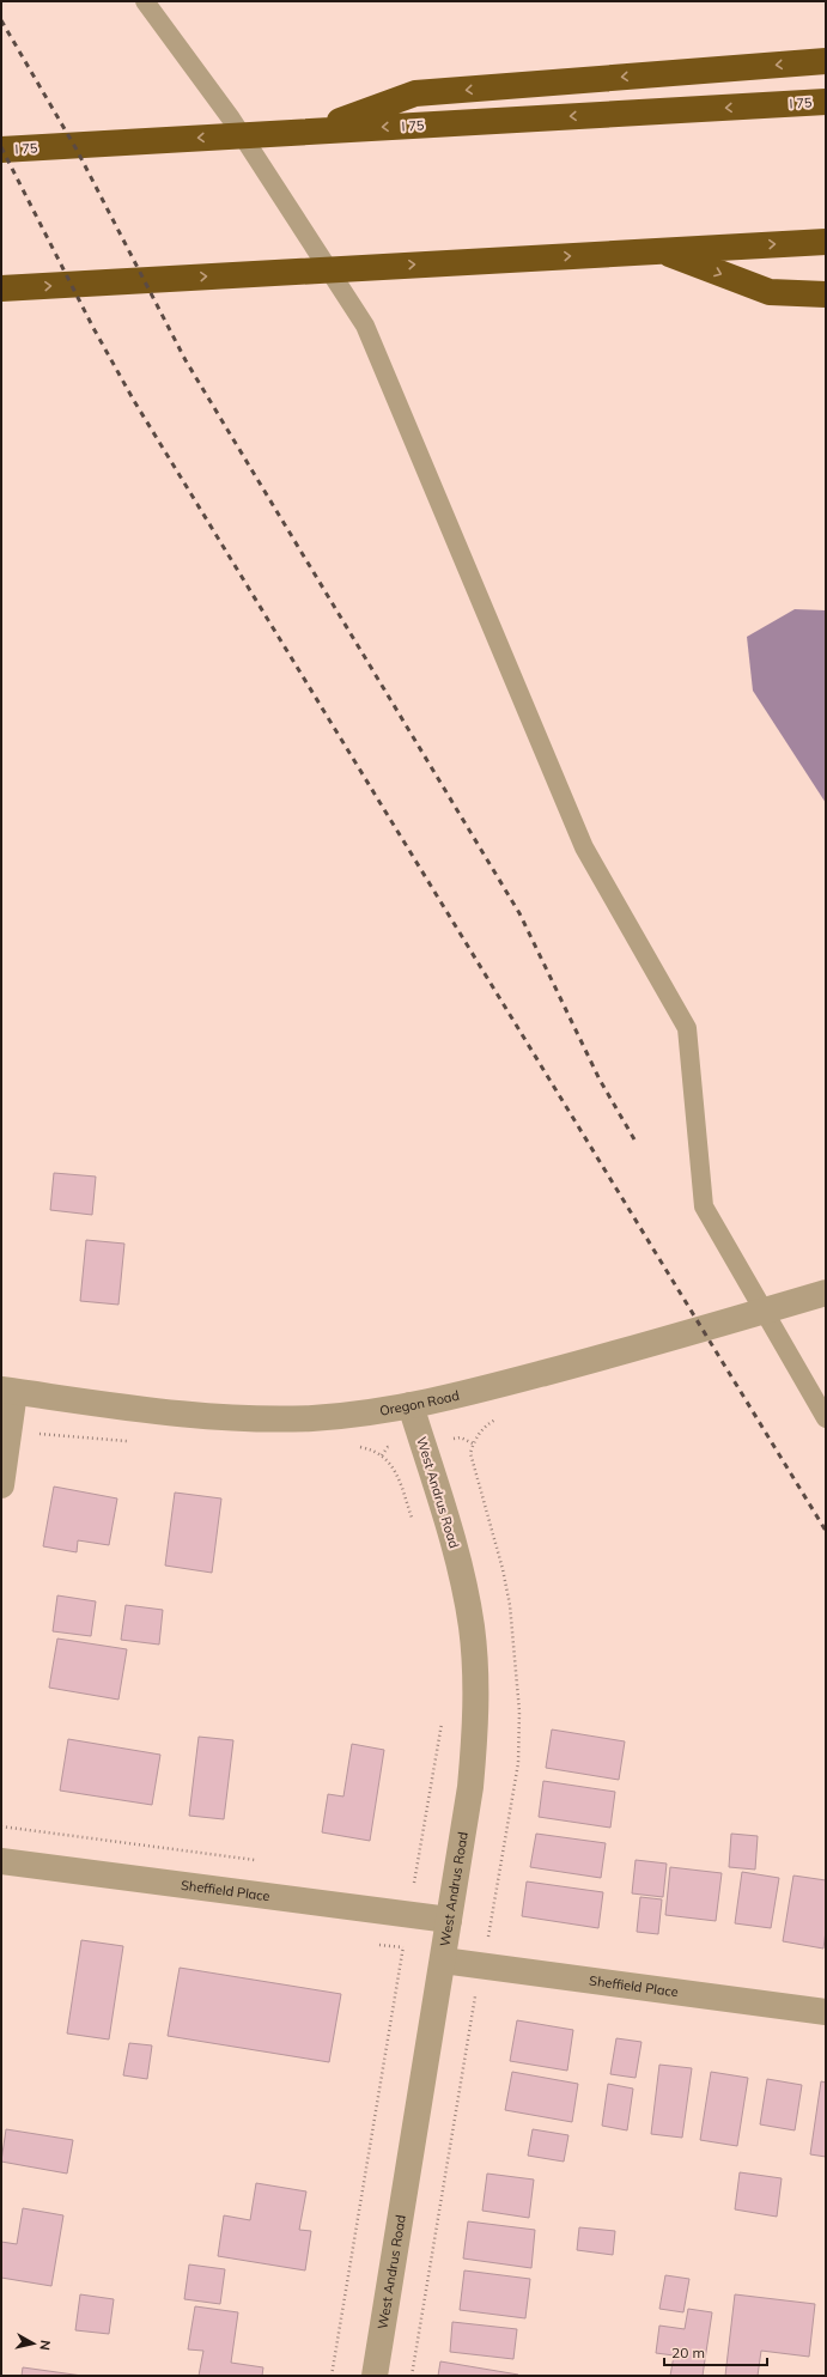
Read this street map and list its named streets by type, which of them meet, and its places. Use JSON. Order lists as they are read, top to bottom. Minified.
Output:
{"streets":{"highway":["I 75"],"street":["Oregon Road","West Andrus Road","Sheffield Place"]},"crossings":[["Oregon Road","West Andrus Road"],["West Andrus Road","Sheffield Place"]],"scale_bar":"20 m","north":"right"}
